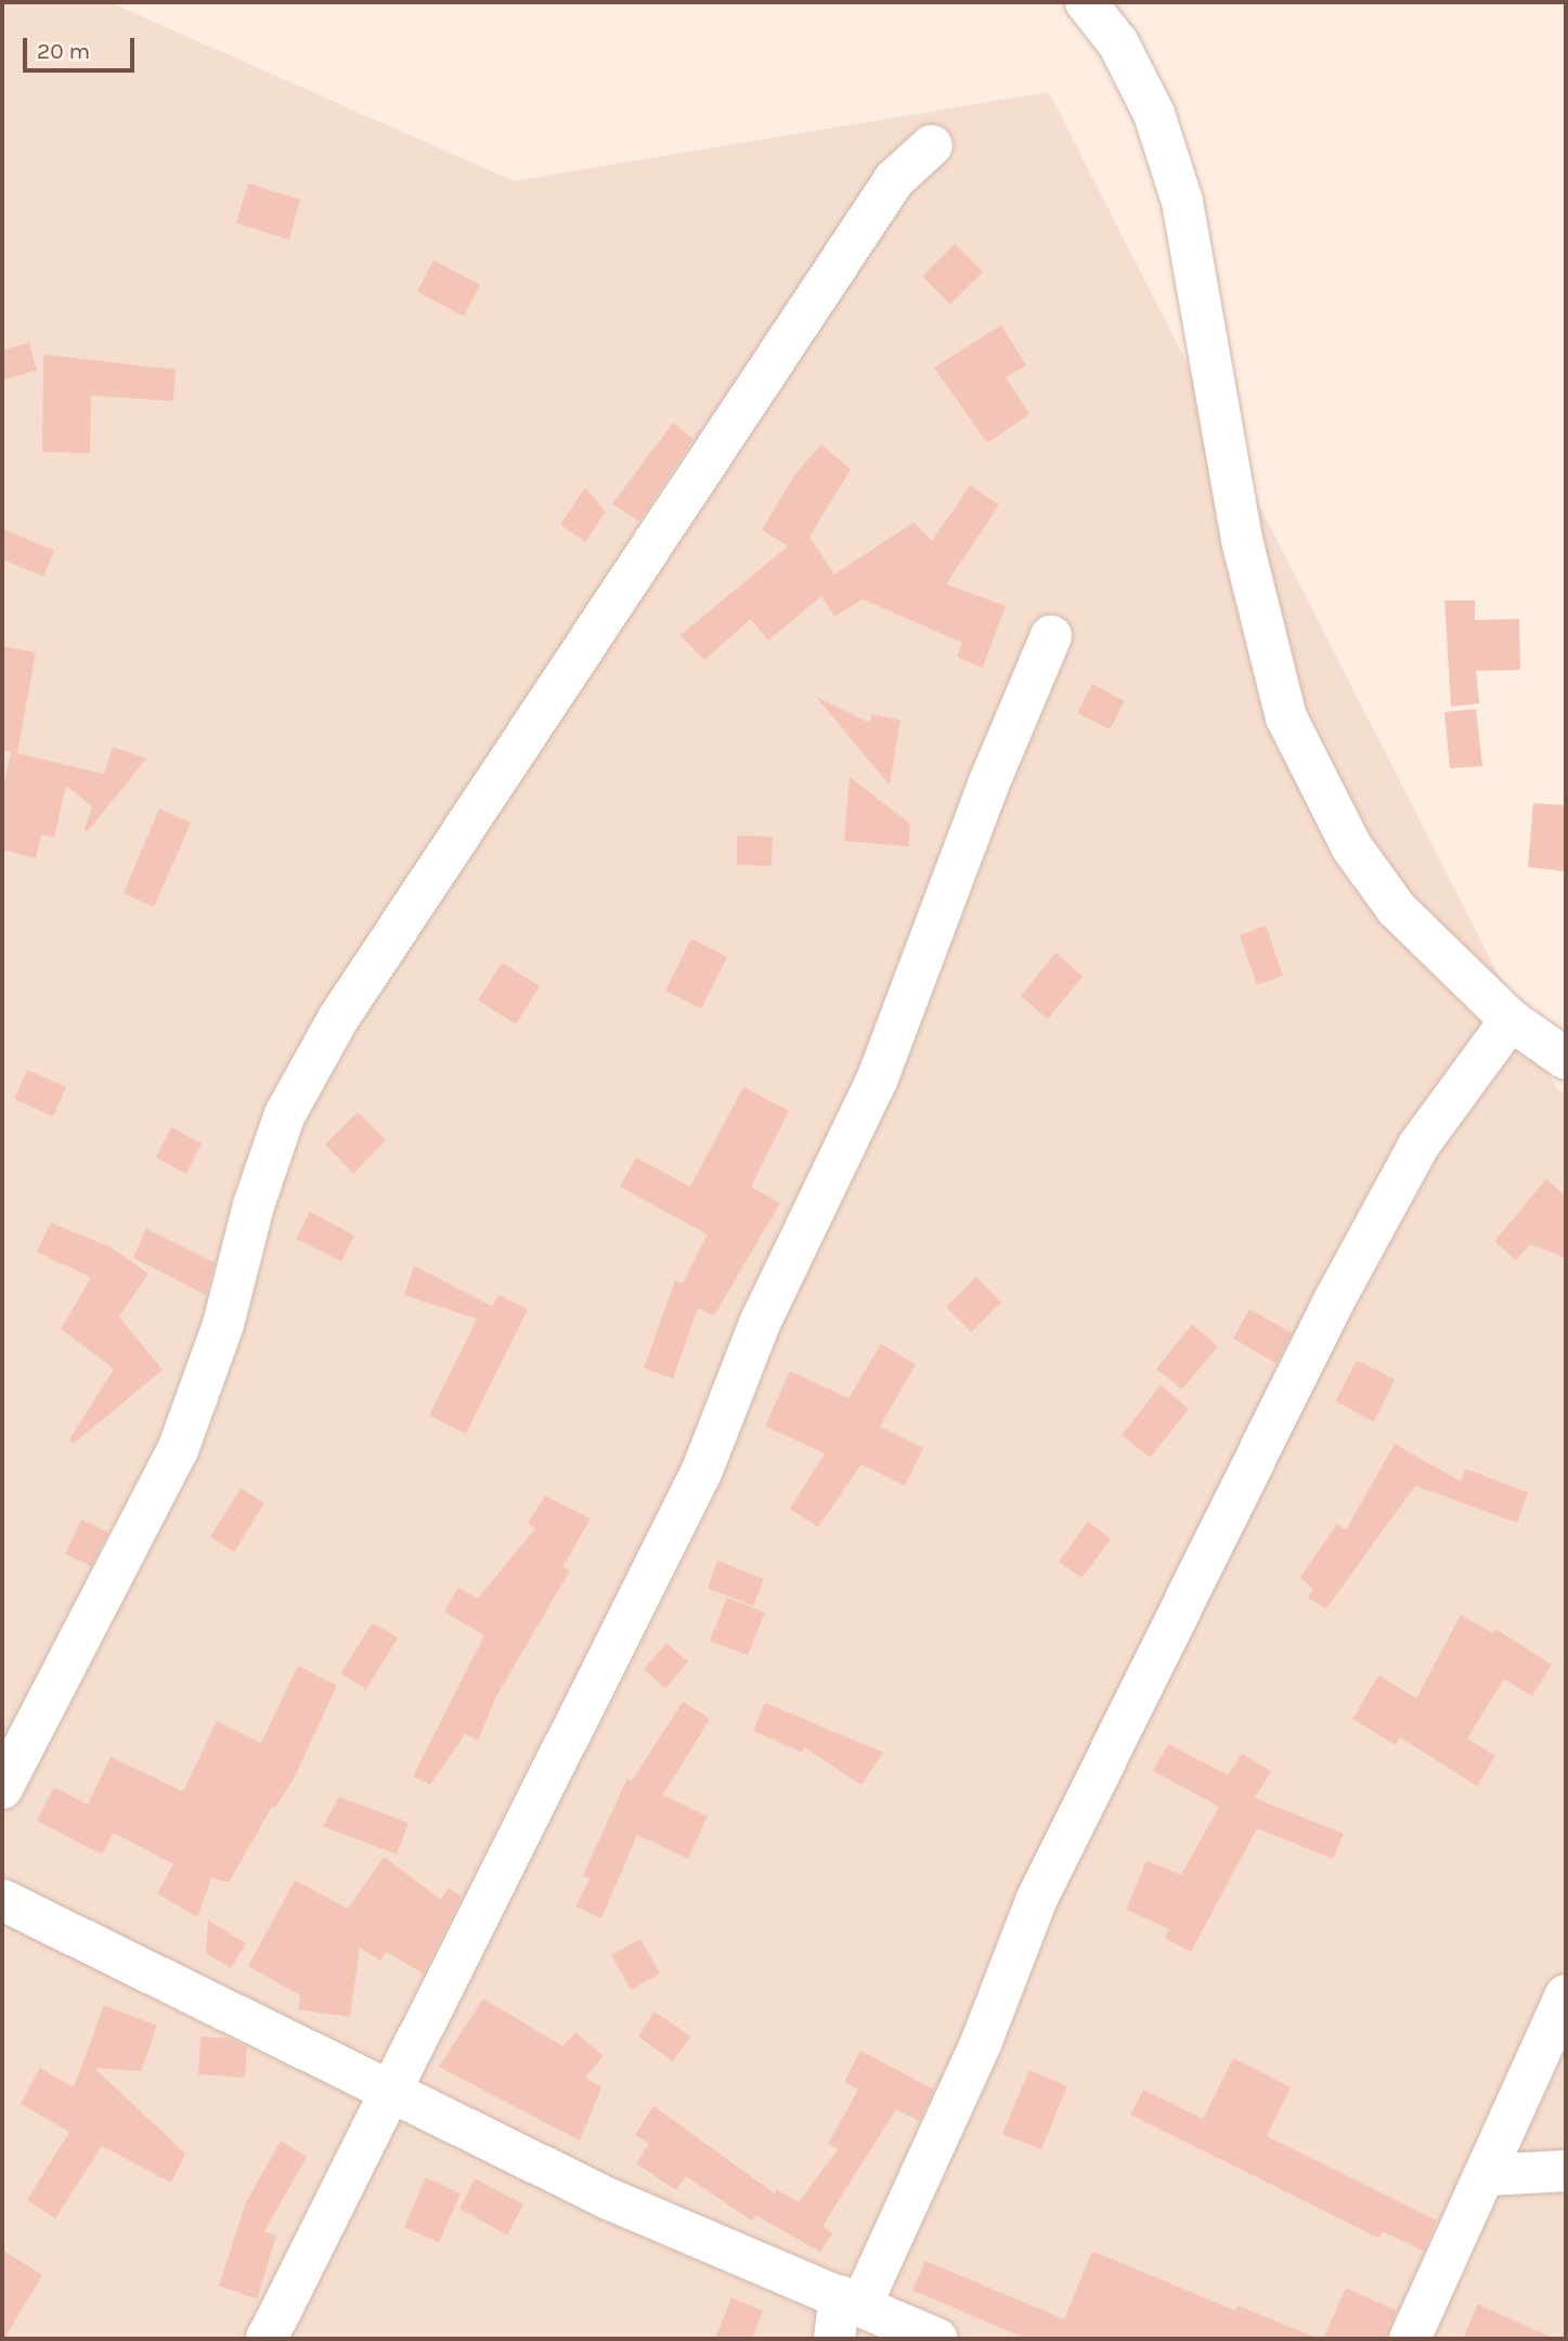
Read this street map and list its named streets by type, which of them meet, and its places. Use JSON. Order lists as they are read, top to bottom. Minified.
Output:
{"scale_bar":"20 m"}
